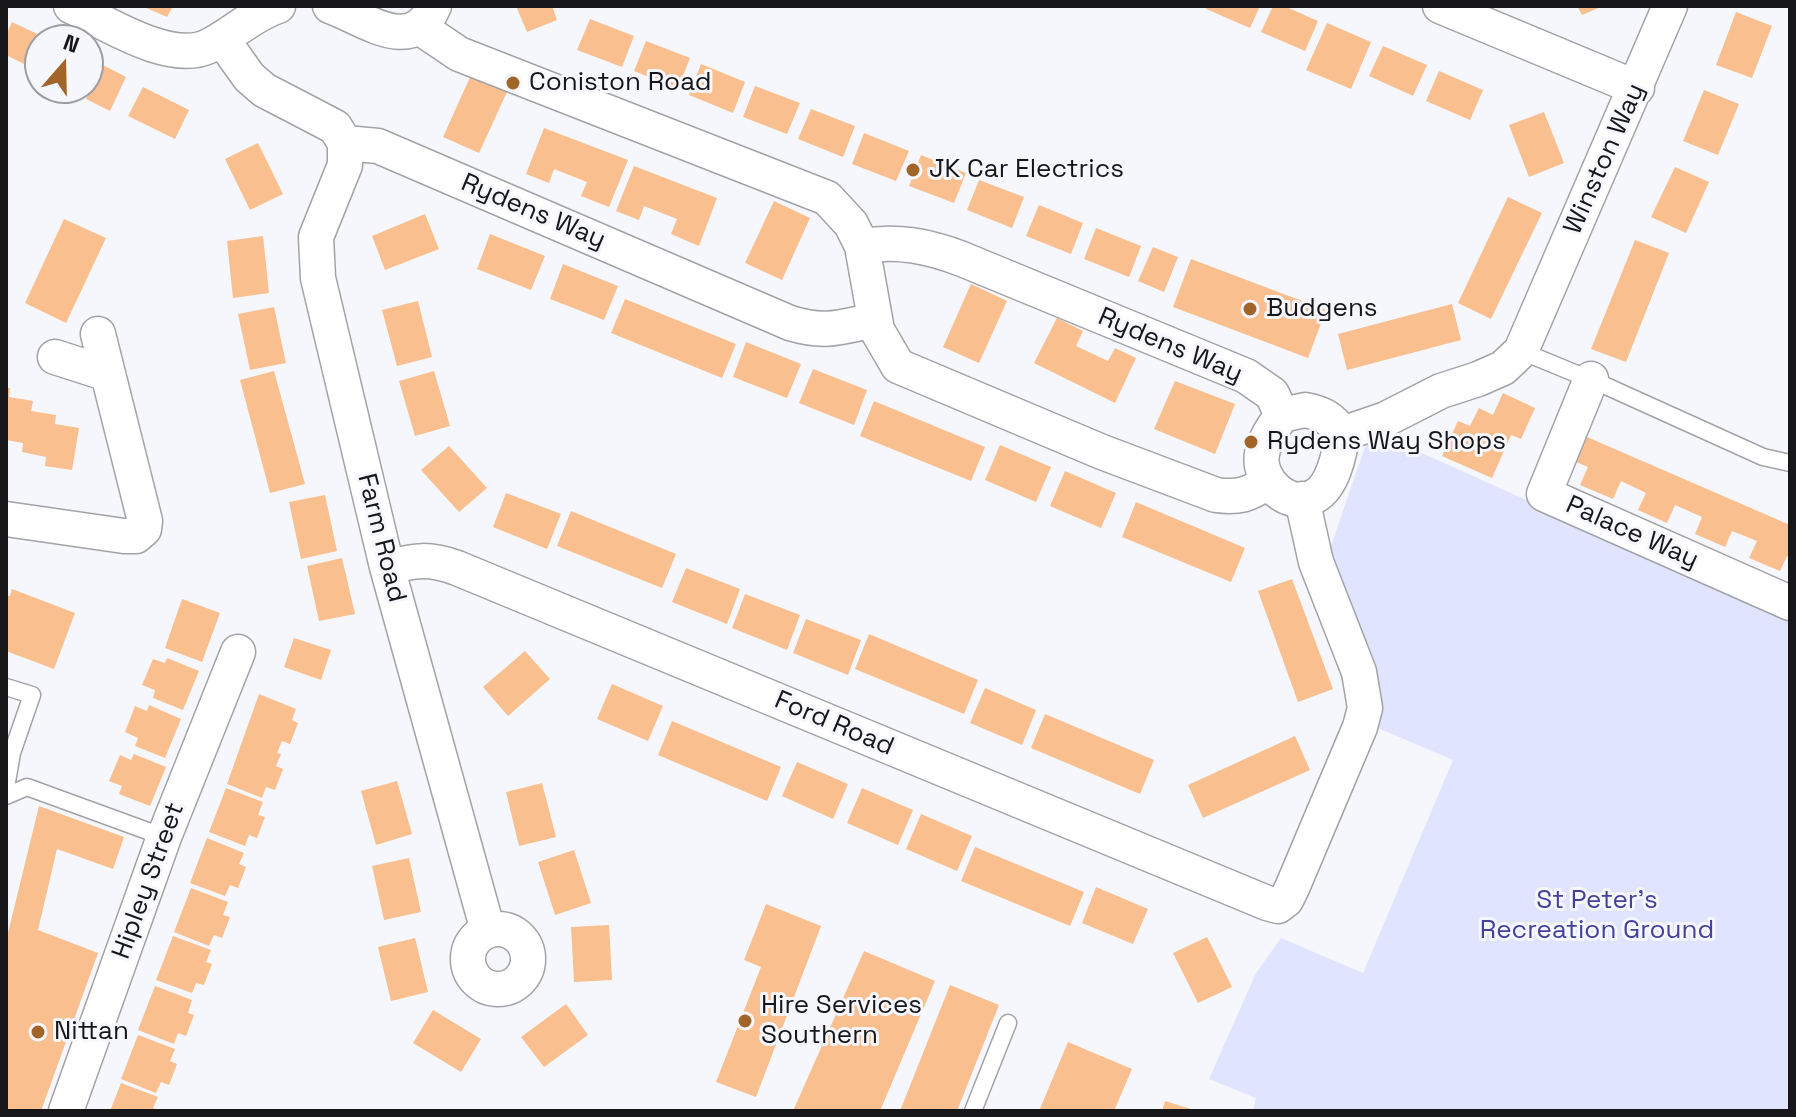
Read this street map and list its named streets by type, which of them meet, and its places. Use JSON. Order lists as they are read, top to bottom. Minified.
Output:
{"streets":{"street":["Winston Way","Rydens Way","Palace Way","Farm Road","Ford Road","Hipley Street"]},"crossings":[["Rydens Way","Farm Road"],["Rydens Way","Ford Road"],["Farm Road","Ford Road"]],"parks":["St Peter's Recreation Ground"],"places":["Coniston Road","JK Car Electrics","Budgens","Rydens Way Shops","Hire Services Southern","Nittan"],"north":"top"}
